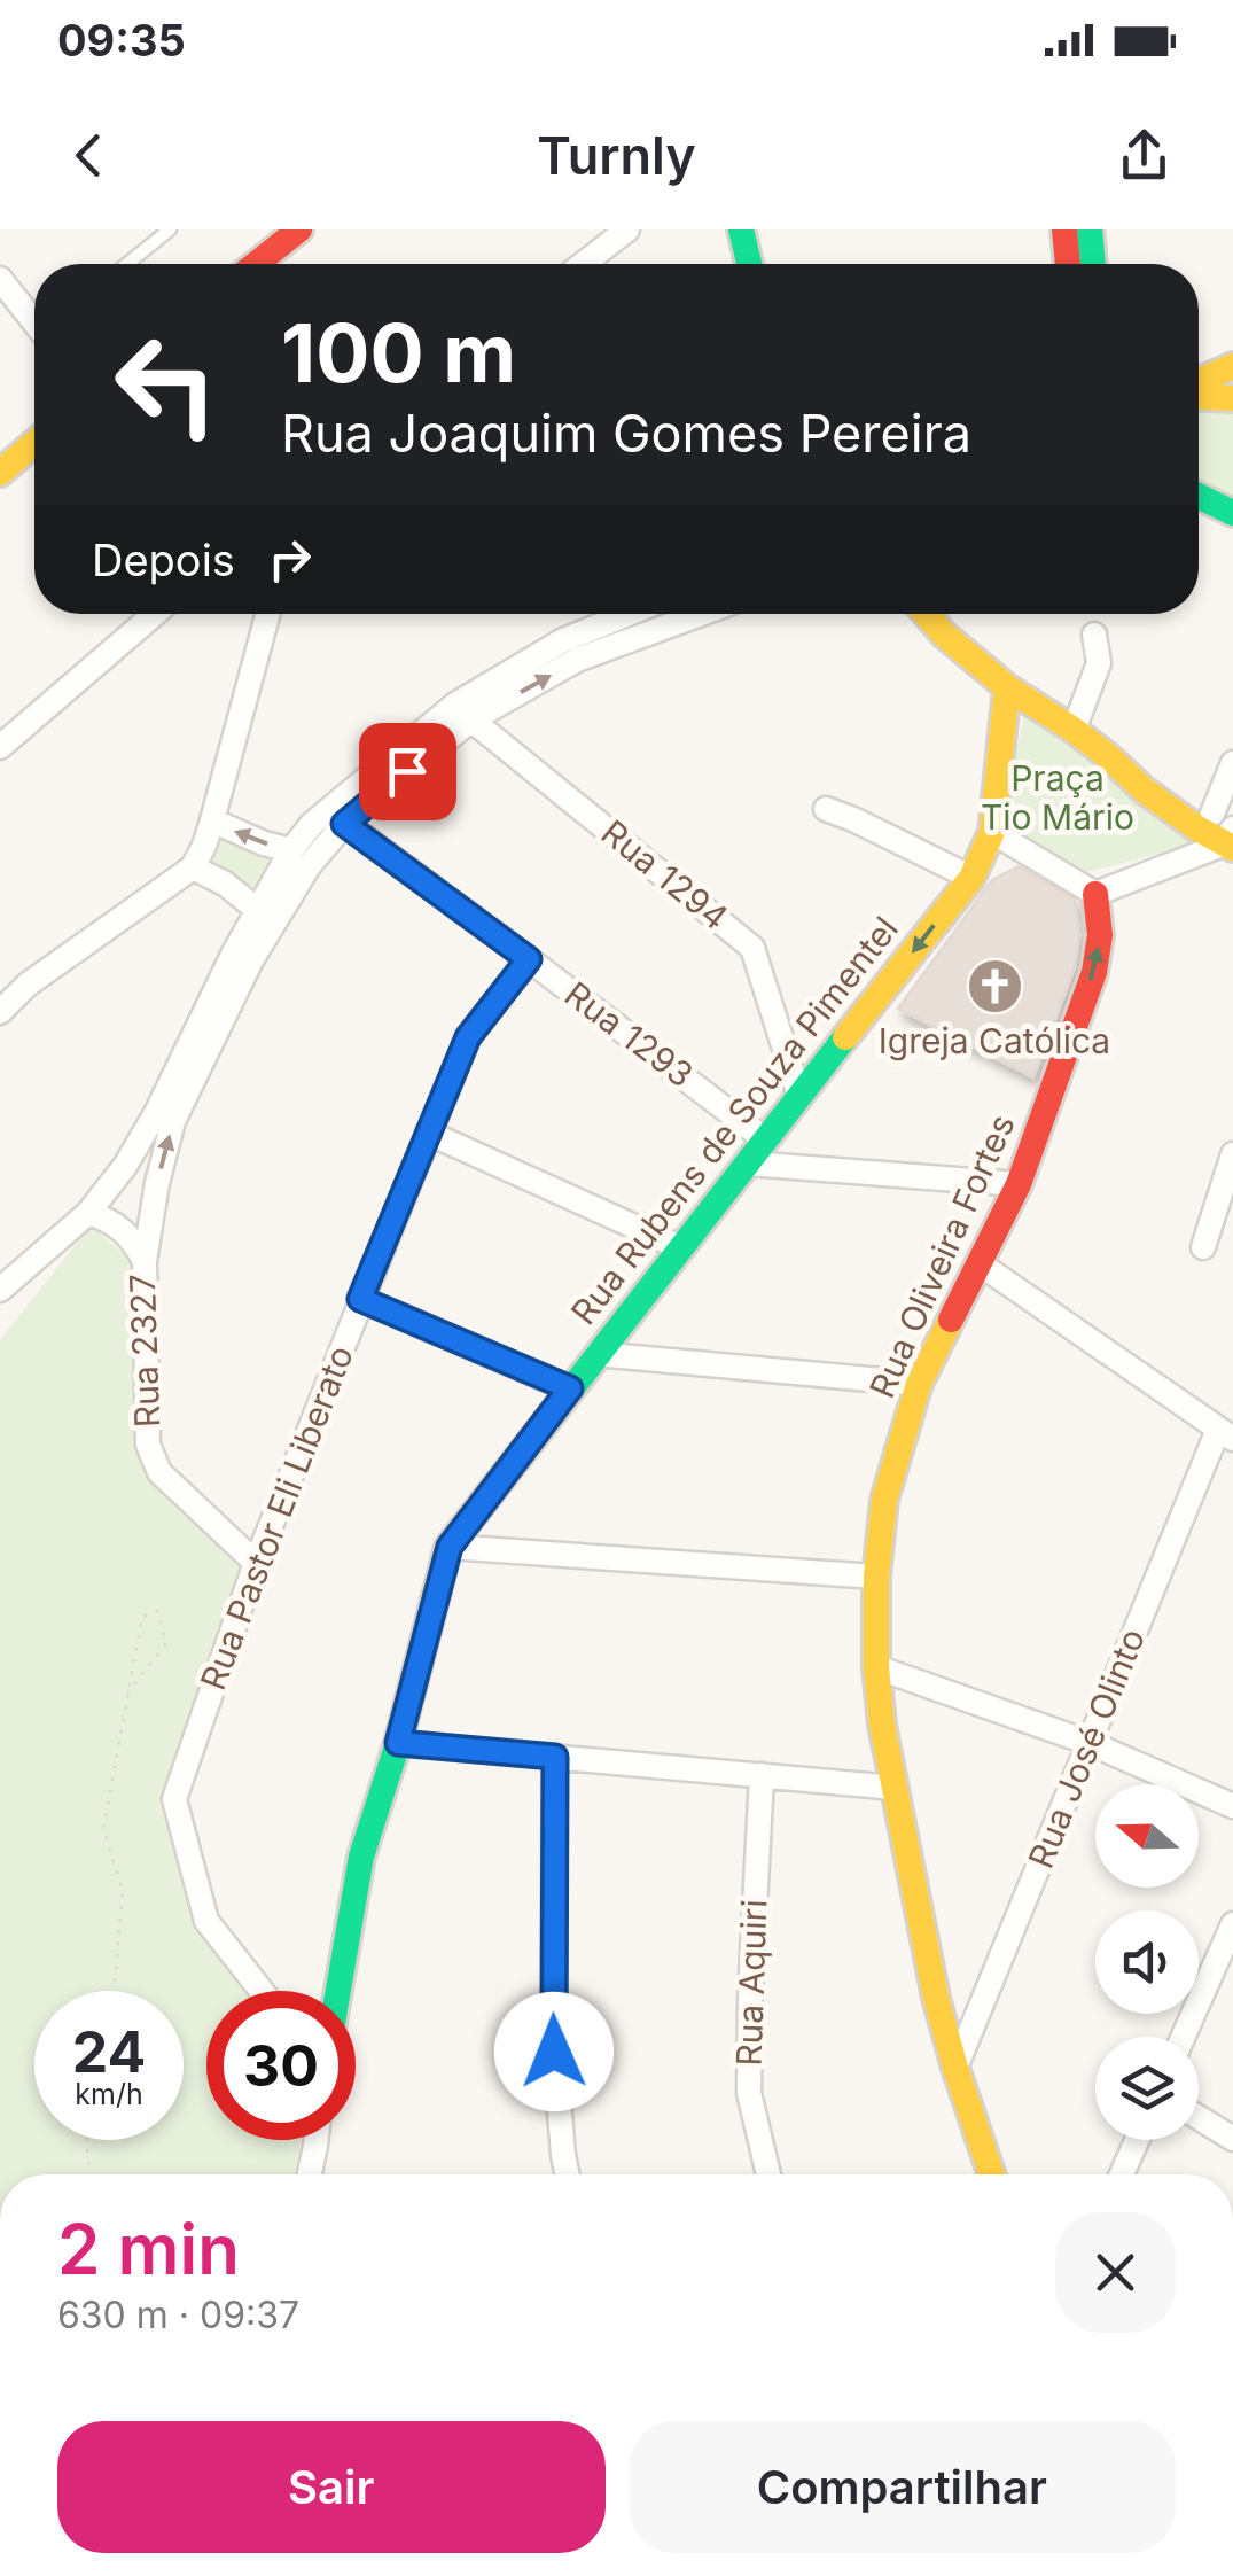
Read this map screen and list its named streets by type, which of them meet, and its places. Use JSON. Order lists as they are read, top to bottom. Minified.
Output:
{"streets":{"main road":["Rua Rubens de Souza Pimentel","Rua Oliveira Fortes"],"street":["Rua 1294","Rua 1293","Rua 2327","Rua Pastor Eli Liberato","Rua José Olinto","Rua Aquiri"]},"crossings":[["Rua 1294","Rua Rubens de Souza Pimentel"],["Rua 1293","Rua Rubens de Souza Pimentel"],["Rua 1293","Rua Pastor Eli Liberato"],["Rua Oliveira Fortes","Rua José Olinto"],["Rua 2327","Rua Pastor Eli Liberato"]],"parks":["Praça Tio Mário"],"places":{"church":["Igreja Católica"]},"north":"left","page":{"status":"09:35","header":"Turnly","turn":["100 m","Rua Joaquim Gomes Pereira"],"then":"Depois","speed":"24 km/h","limit":"30","heading":["2 min","630 m · 09:37"],"buttons":["Sair","Compartilhar"]}}
